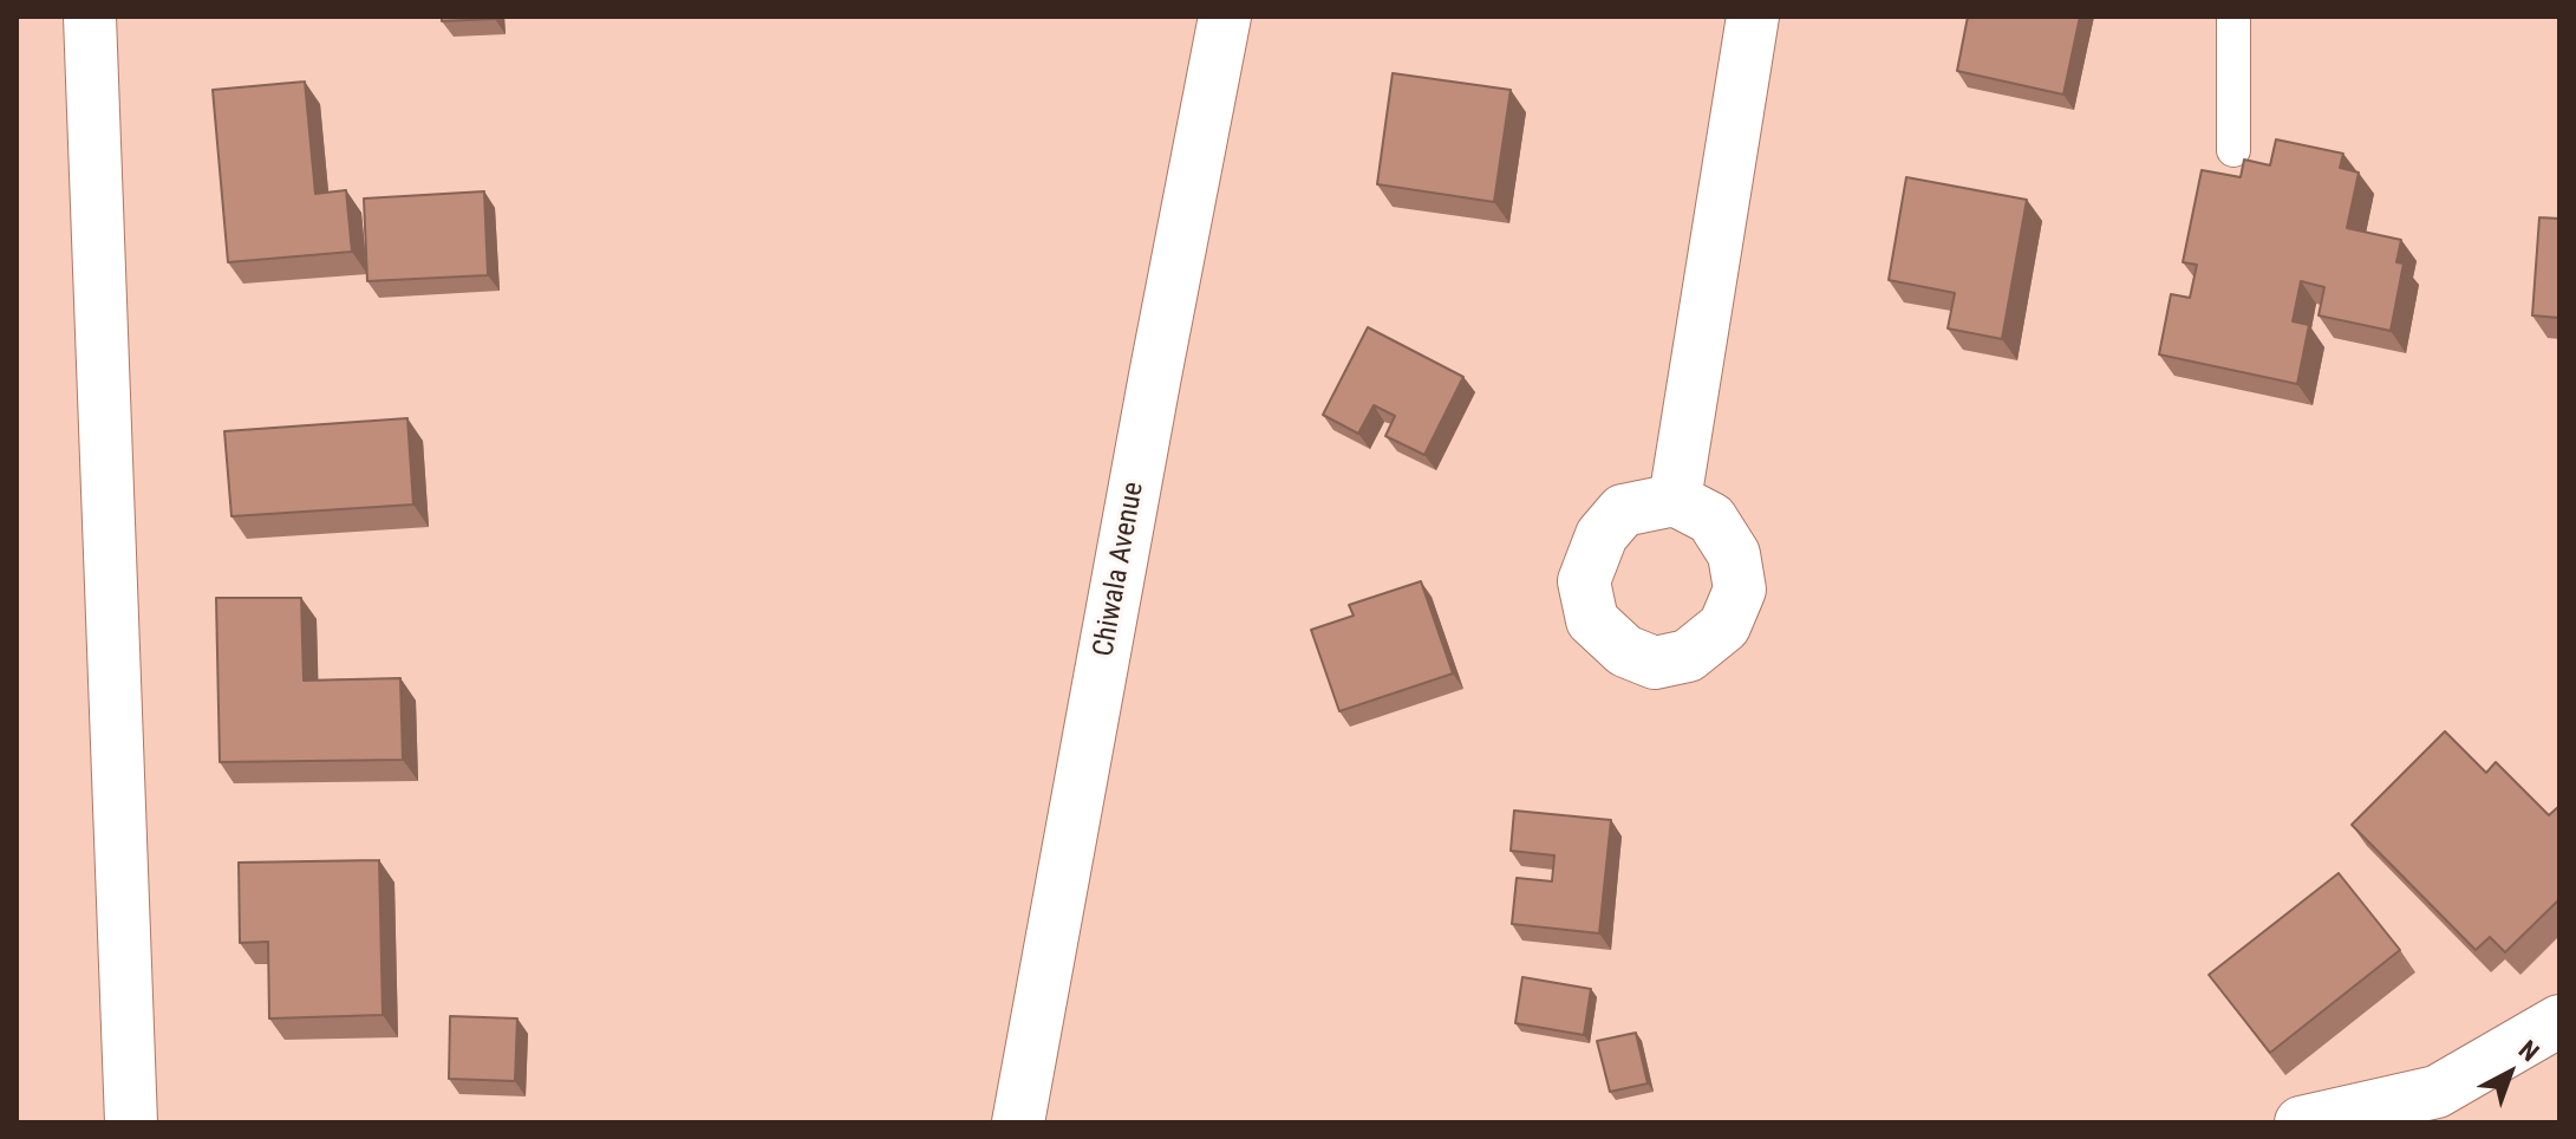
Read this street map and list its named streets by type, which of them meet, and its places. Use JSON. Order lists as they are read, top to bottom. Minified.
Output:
{"streets":{"street":["Chiwala Avenue"]},"north":"top right"}
